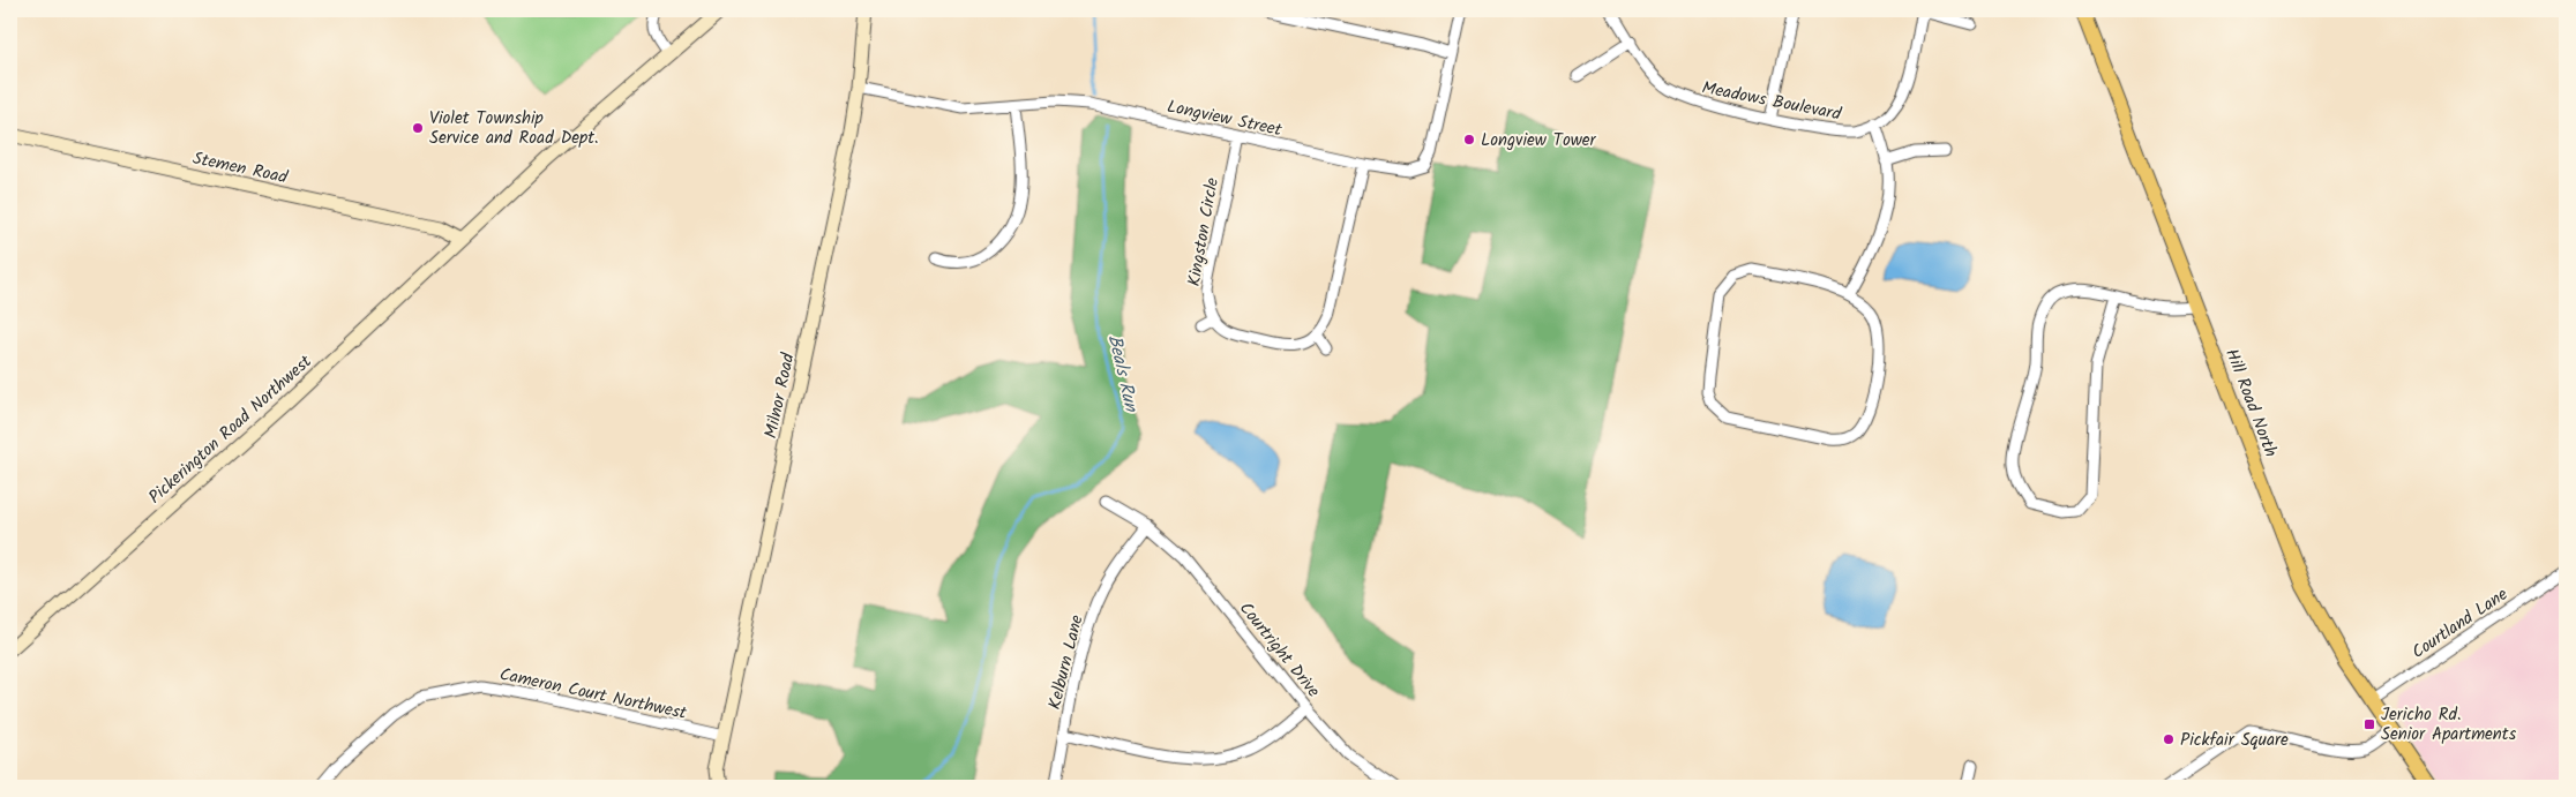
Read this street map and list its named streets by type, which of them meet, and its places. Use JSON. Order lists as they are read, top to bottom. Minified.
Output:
{"streets":{"main road":["Stemen Road","Milnor Road","Hill Road North","Pickerington Road Northwest"],"street":["Meadows Boulevard","Longview Street","Kingston Circle","Courtland Lane","Courtright Drive","Kelburn Lane","Cameron Court Northwest"]},"crossings":[["Longview Street","Kingston Circle"],["Longview Street","Milnor Road"],["Stemen Road","Pickerington Road Northwest"],["Milnor Road","Cameron Court Northwest"],["Hill Road North","Courtland Lane"],["Courtright Drive","Kelburn Lane"]],"water":["Beals Run"],"places":{"other":["Violet Township Service and Road Dept.","Longview Tower","Pickfair Square"],"transit":["Jericho Rd. Senior Apartments"]}}
